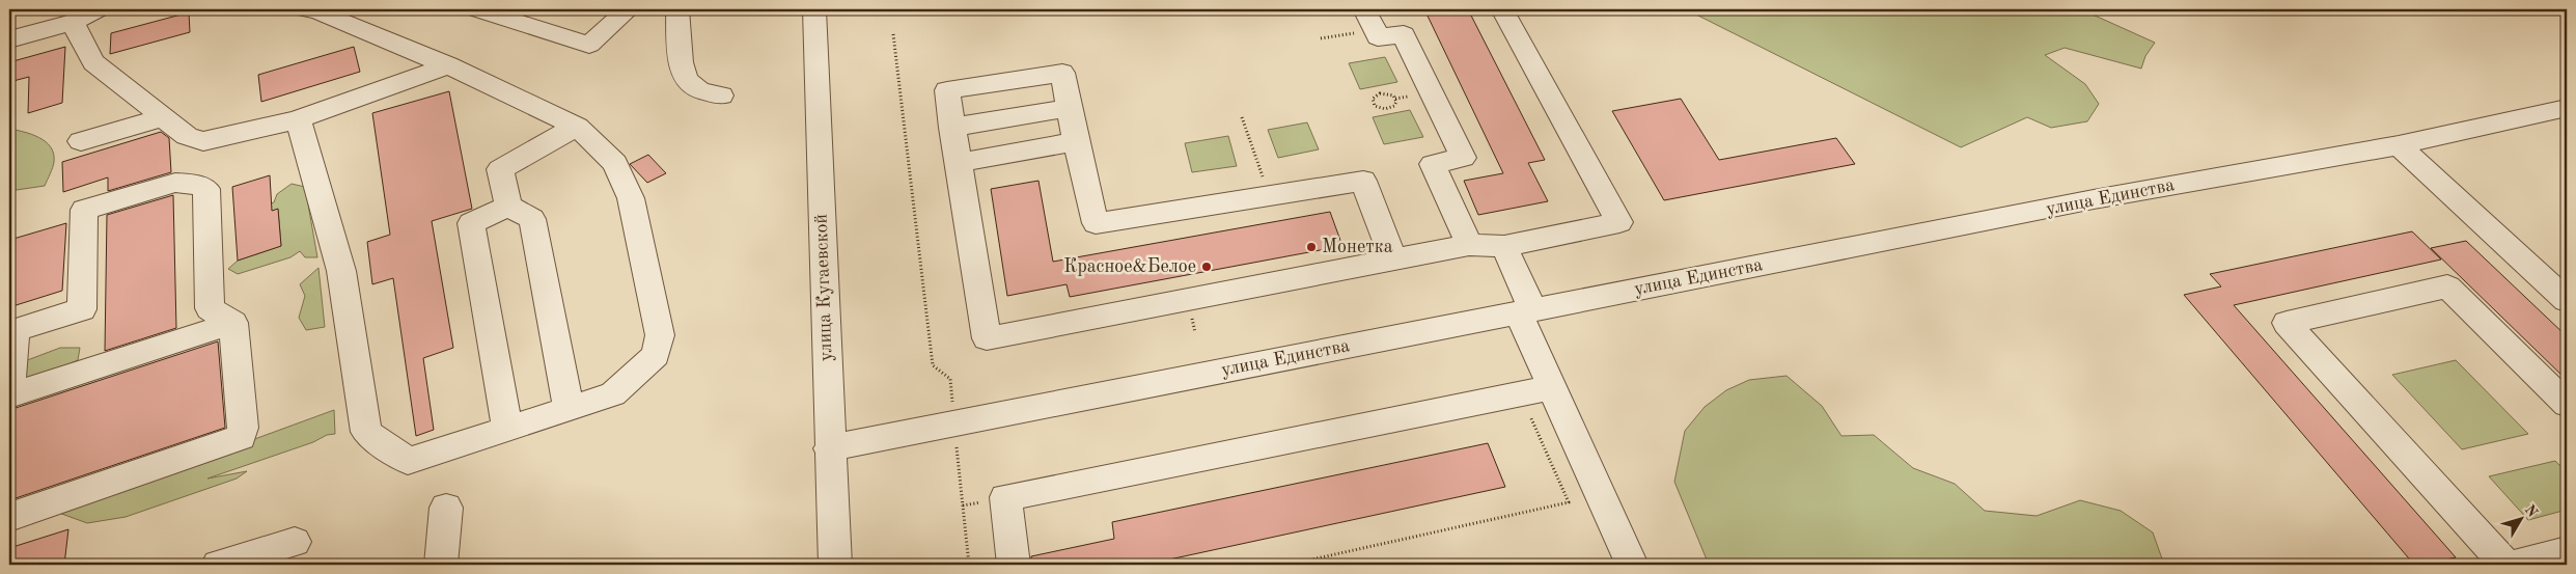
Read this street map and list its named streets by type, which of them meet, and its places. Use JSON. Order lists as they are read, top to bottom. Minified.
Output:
{"streets":{"street":["улица Единства","улица Кугаевской"]},"crossings":[["улица Единства","улица Кугаевской"]],"places":["Монетка","Красное&Белое"],"north":"top right"}
